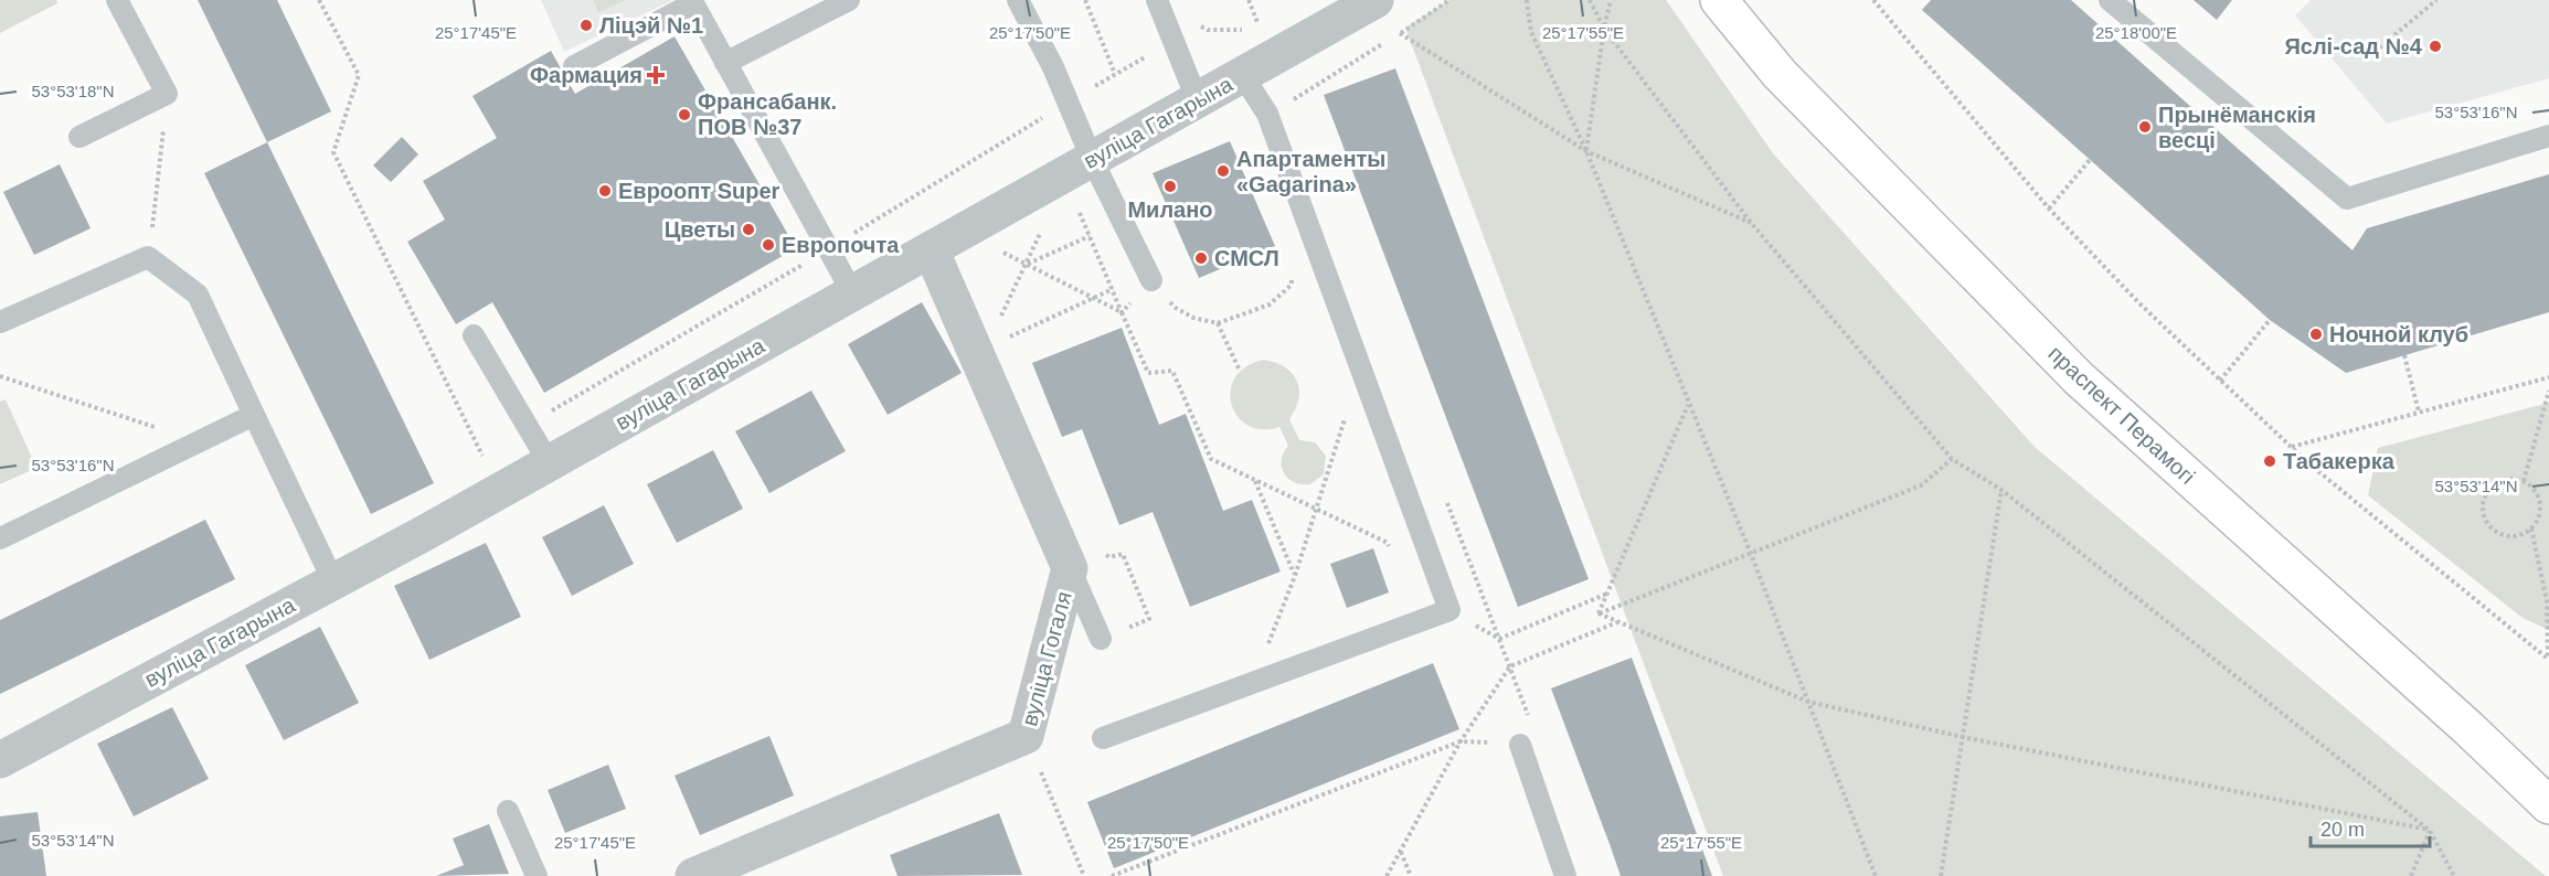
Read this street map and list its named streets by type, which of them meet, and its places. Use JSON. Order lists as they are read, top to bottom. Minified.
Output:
{"streets":{"main road":["праспект Перамогі"],"street":["вуліца Гагарына","вуліца Гогаля"]},"crossings":[["вуліца Гагарына","вуліца Гогаля"]],"places":{"other":["Ліцэй №1","Яслі-сад №4","Франсабанк. ПОВ №37","Прынёманскія весці","Апартаменты «Gagarina»","Милано","Евроопт Super","Цветы","Европочта","СМСЛ","Ночной клуб","Табакерка"],"health":["Фармация"]},"scale_bar":"20 m","coordinates":["25°17'45\"E","25°17'50\"E","25°17'55\"E","25°18'00\"E","53°53'18\"N","53°53'16\"N","53°53'14\"N"]}
